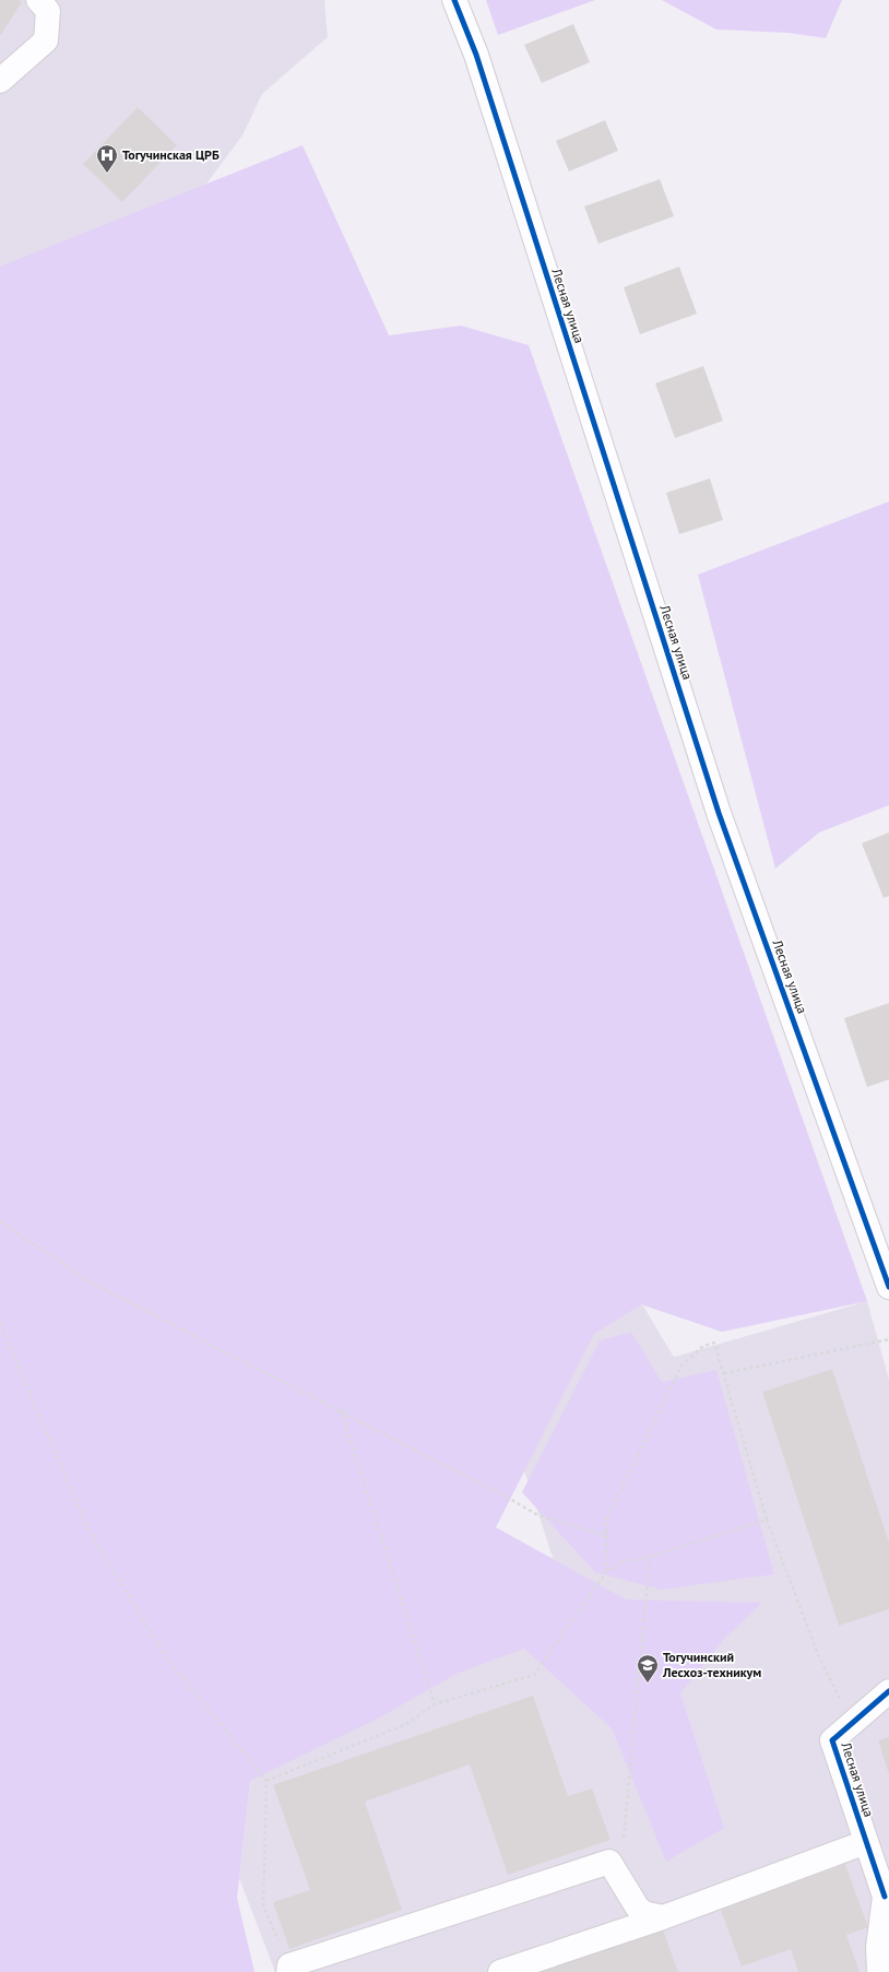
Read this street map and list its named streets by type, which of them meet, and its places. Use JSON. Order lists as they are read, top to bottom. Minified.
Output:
{"streets":{"street":["Лесная улица"]},"places":{"hospital":["Тогучинская ЦРБ"],"school or university":["Тогучинский Лесхоз-техникум"]}}
